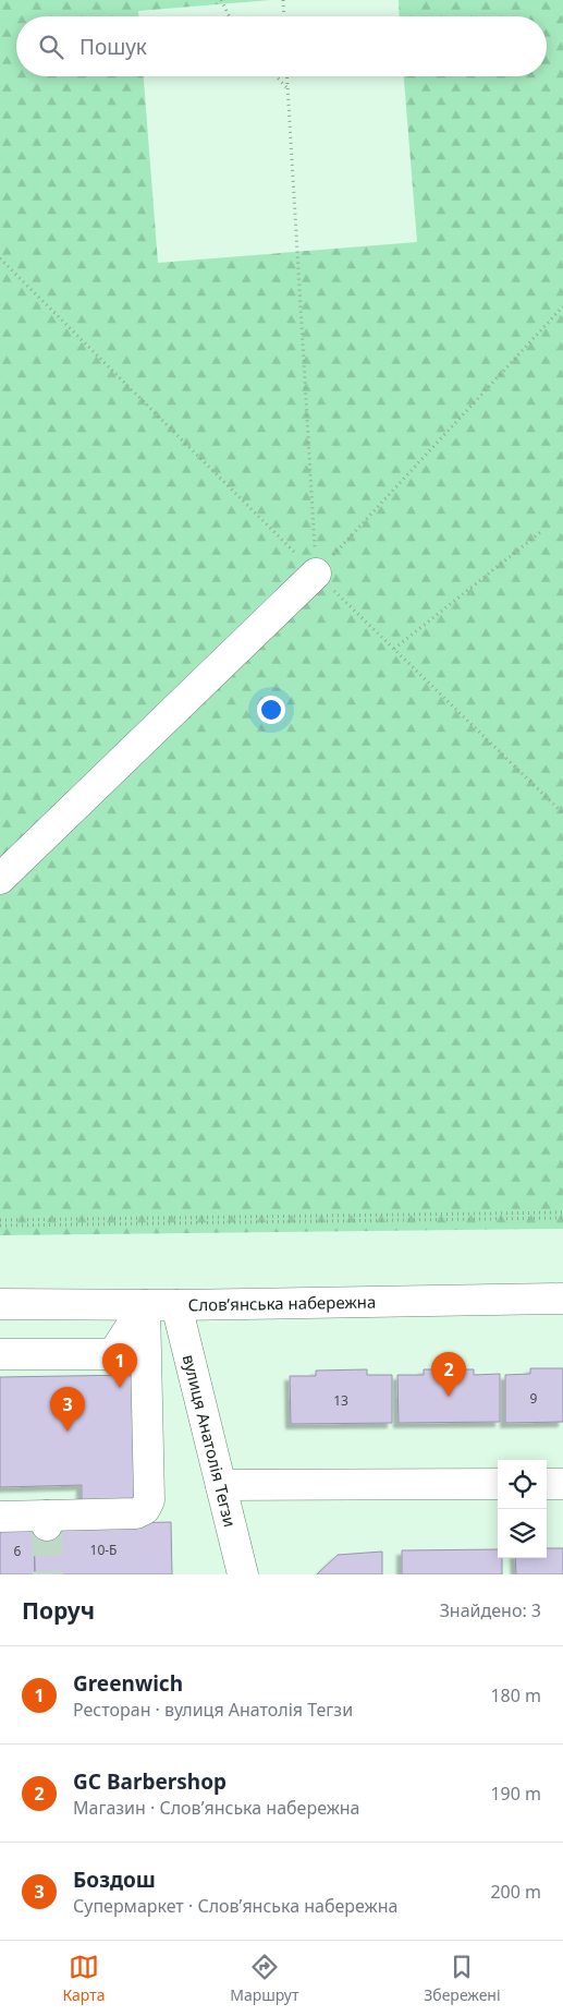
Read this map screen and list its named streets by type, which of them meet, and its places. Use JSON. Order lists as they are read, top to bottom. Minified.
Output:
{"streets":{"street":["Словʼянська набережна","вулиця Анатолія Тегзи"]},"crossings":[["Словʼянська набережна","вулиця Анатолія Тегзи"]],"house_numbers":["9","13","10-Б","6"],"page":{"search":"Пошук","pins":["1","2","3"],"heading":["Поруч","Знайдено: 3"],"list":[{"mark":"1","name":"Greenwich","note":"Ресторан · вулиця Анатолія Тегзи","value":"180 m"},{"mark":"2","name":"GC Barbershop","note":"Магазин · Словʼянська набережна","value":"190 m"},{"mark":"3","name":"Боздош","note":"Супермаркет · Словʼянська набережна","value":"200 m"}],"nav":["Карта","Маршрут","Збережені"]}}
